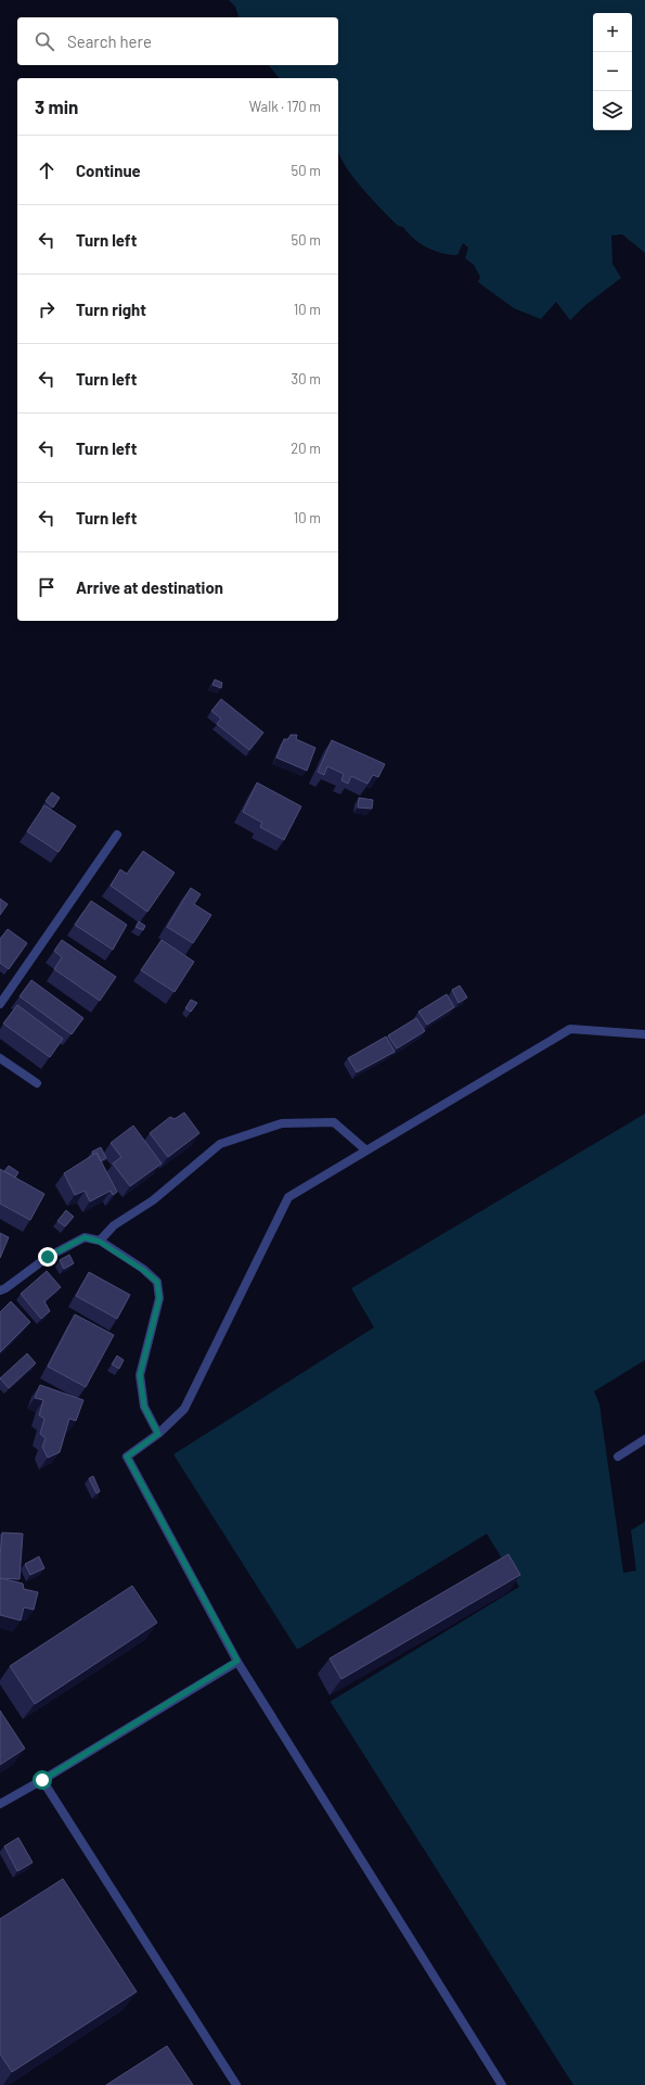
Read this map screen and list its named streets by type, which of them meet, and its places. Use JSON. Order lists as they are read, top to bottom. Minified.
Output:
{"page":{"map_buttons":["+","−"],"search":"Search here","heading":["3 min","Walk · 170 m"],"list":[["Continue","50 m"],["Turn left","50 m"],["Turn right","10 m"],["Turn left","30 m"],["Turn left","20 m"],["Turn left","10 m"],"Arrive at destination"]}}
